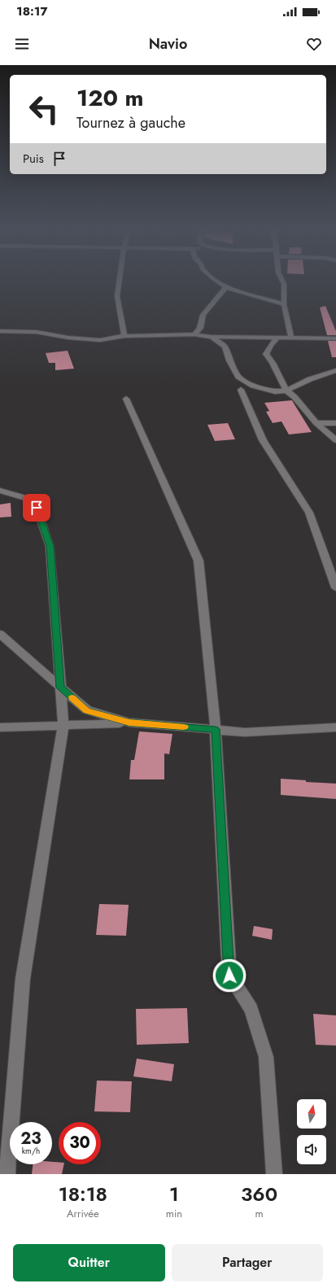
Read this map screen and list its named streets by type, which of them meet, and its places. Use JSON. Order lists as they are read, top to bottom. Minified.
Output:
{"north":"top","page":{"status":"18:17","header":"Navio","turn":["120 m","Tournez à gauche"],"then":"Puis","speed":"23 km/h","limit":"30","eta":["18:18","Arrivée","1","min","360","m"],"buttons":["Quitter","Partager"]}}
